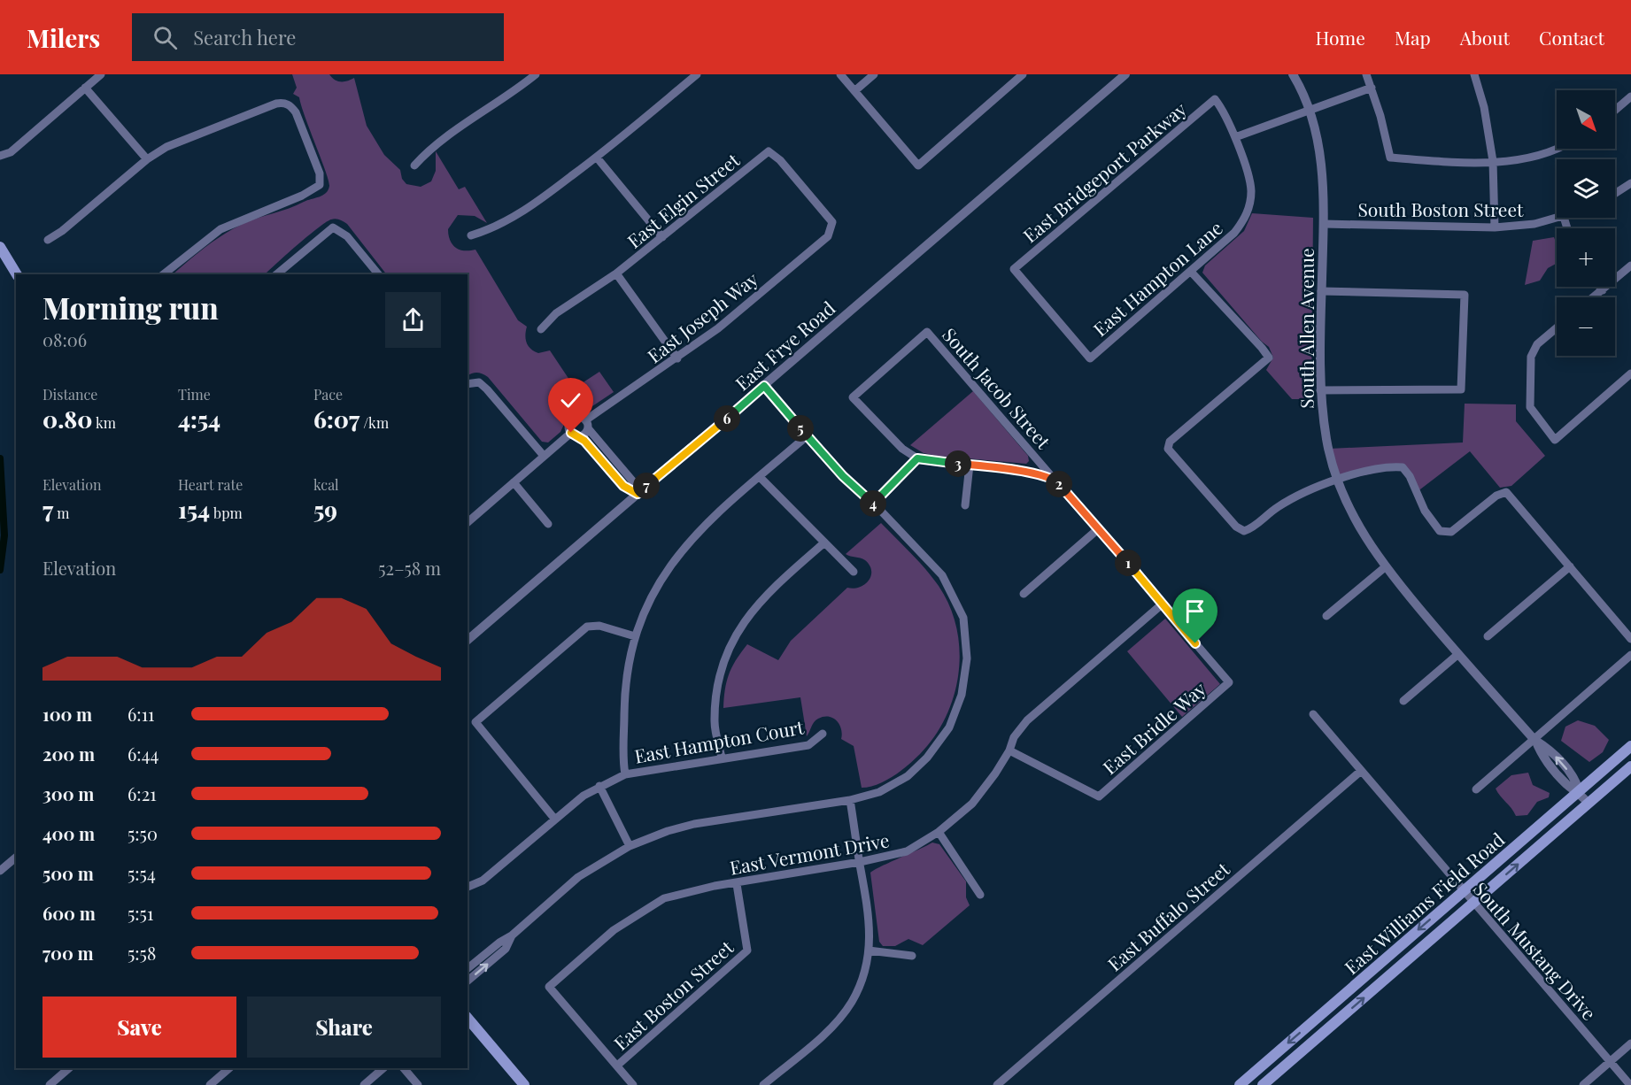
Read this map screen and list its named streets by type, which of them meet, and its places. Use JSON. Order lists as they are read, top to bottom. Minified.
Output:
{"streets":{"main road":["East Williams Field Road"],"street":["East Bridgeport Parkway","East Elgin Street","South Boston Street","East Hampton Lane","East Joseph Way","South Allen Avenue","East Frye Road","South Jacob Street","East Bridle Way","East Hampton Court","East Vermont Drive","East Buffalo Street","South Mustang Drive","East Boston Street"]},"crossings":[["East Bridgeport Parkway","East Hampton Lane"],["East Elgin Street","East Joseph Way"],["South Boston Street","South Allen Avenue"],["South Allen Avenue","East Williams Field Road"],["South Jacob Street","East Bridle Way"],["South Jacob Street","East Vermont Drive"],["East Bridle Way","East Vermont Drive"],["East Vermont Drive","East Boston Street"],["East Williams Field Road","South Mustang Drive"],["East Buffalo Street","South Mustang Drive"]],"north":"bottom right","page":{"header":"Milers","search":"Search here","nav":["Home","Map","About","Contact"],"map_buttons":["+","−"],"heading":["Morning run","08:06"],"stats":[["Distance","0.80 km"],["Time","4:54"],["Pace","6:07 /km"],["Elevation","7 m"],["Heart rate","154 bpm"],["kcal","59"]],"pins":["6","5","3","2","7","4","1"],"chart":["Elevation","52–58 m"],"list":[{"name":"100 m","note":"6:11"},{"name":"200 m","note":"6:44"},{"name":"300 m","note":"6:21"},{"name":"400 m","note":"5:50"},{"name":"500 m","note":"5:54"},{"name":"600 m","note":"5:51"},{"name":"700 m","note":"5:58"}],"buttons":["Save","Share"]}}
